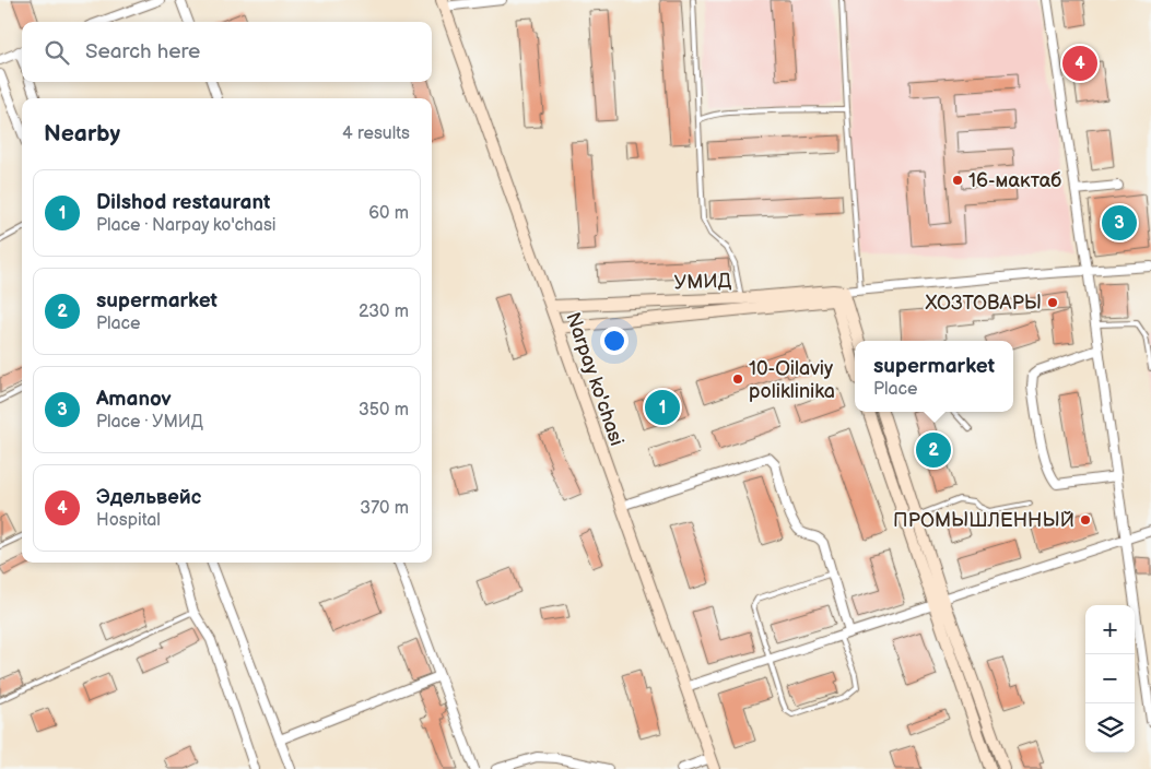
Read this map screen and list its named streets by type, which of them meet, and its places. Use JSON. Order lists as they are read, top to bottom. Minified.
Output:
{"streets":{"street":["УМИД","Narpay ko'chasi"]},"crossings":[["УМИД","Narpay ko'chasi"]],"places":["16-мактаб","ХОЗТОВАРЫ","10-Oilaviy poliklinika","ПРОМЫШЛЕННЫЙ"],"page":{"search":"Search here","pins":["4","3","1","2"],"heading":["Nearby","4 results"],"list":[{"mark":"1","name":"Dilshod restaurant","note":"Place · Narpay ko'chasi","value":"60 m"},{"mark":"2","name":"supermarket","note":"Place","value":"230 m"},{"mark":"3","name":"Amanov","note":"Place · УМИД","value":"350 m"},{"mark":"4","name":"Эдельвейс","note":"Hospital","value":"370 m"}],"popup":["supermarket","Place"],"map_buttons":["+","−"]}}
